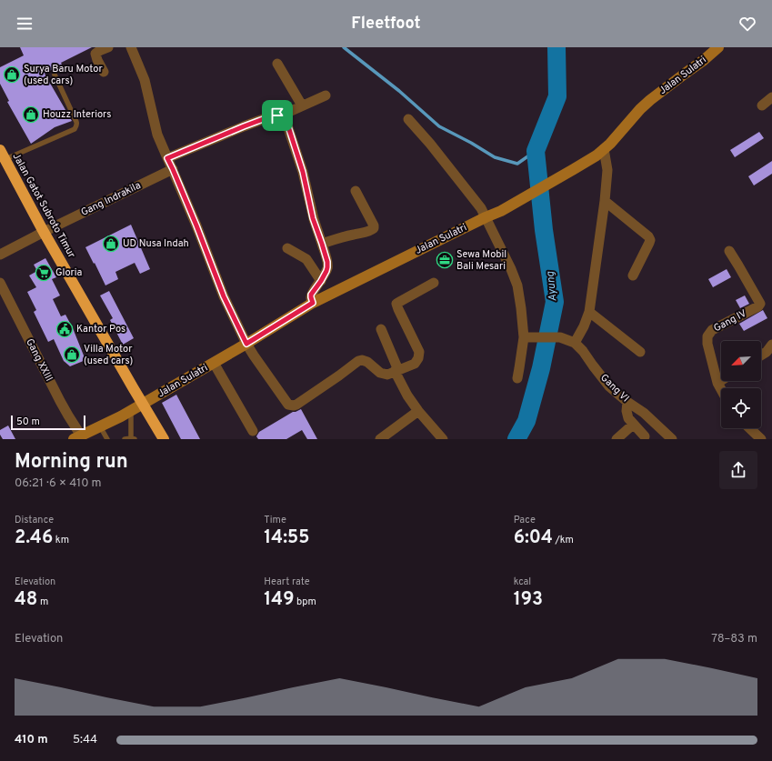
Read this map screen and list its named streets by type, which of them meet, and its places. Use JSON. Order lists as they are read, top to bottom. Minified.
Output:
{"streets":{"highway":["Jalan Gatot Subroto Timur"],"main road":["Jalan Sulatri"],"street":["Gang Indrakila","Gang IV","Gang XXIII","Gang VI"]},"crossings":[["Jalan Sulatri","Jalan Gatot Subroto Timur"],["Jalan Sulatri","Gang XXIII"],["Gang Indrakila","Jalan Gatot Subroto Timur"]],"water":["Ayung"],"places":{"shop":["Surya Baru Motor (used cars)","Houzz Interiors","UD Nusa Indah","Villa Motor (used cars)"],"office":["Sewa Mobil Bali Mesari"],"supermarket":["Gloria"],"public building":["Kantor Pos"]},"scale_bar":"50 m","north":"bottom left","page":{"header":"Fleetfoot","scale":"50 m","heading":["Morning run","06:21 · 6 × 410 m"],"stats":[["Distance","2.46 km"],["Time","14:55"],["Pace","6:04 /km"],["Elevation","48 m"],["Heart rate","149 bpm"],["kcal","193"]],"chart":["Elevation","78–83 m"],"list":[{"name":"410 m","note":"5:44"}]}}
